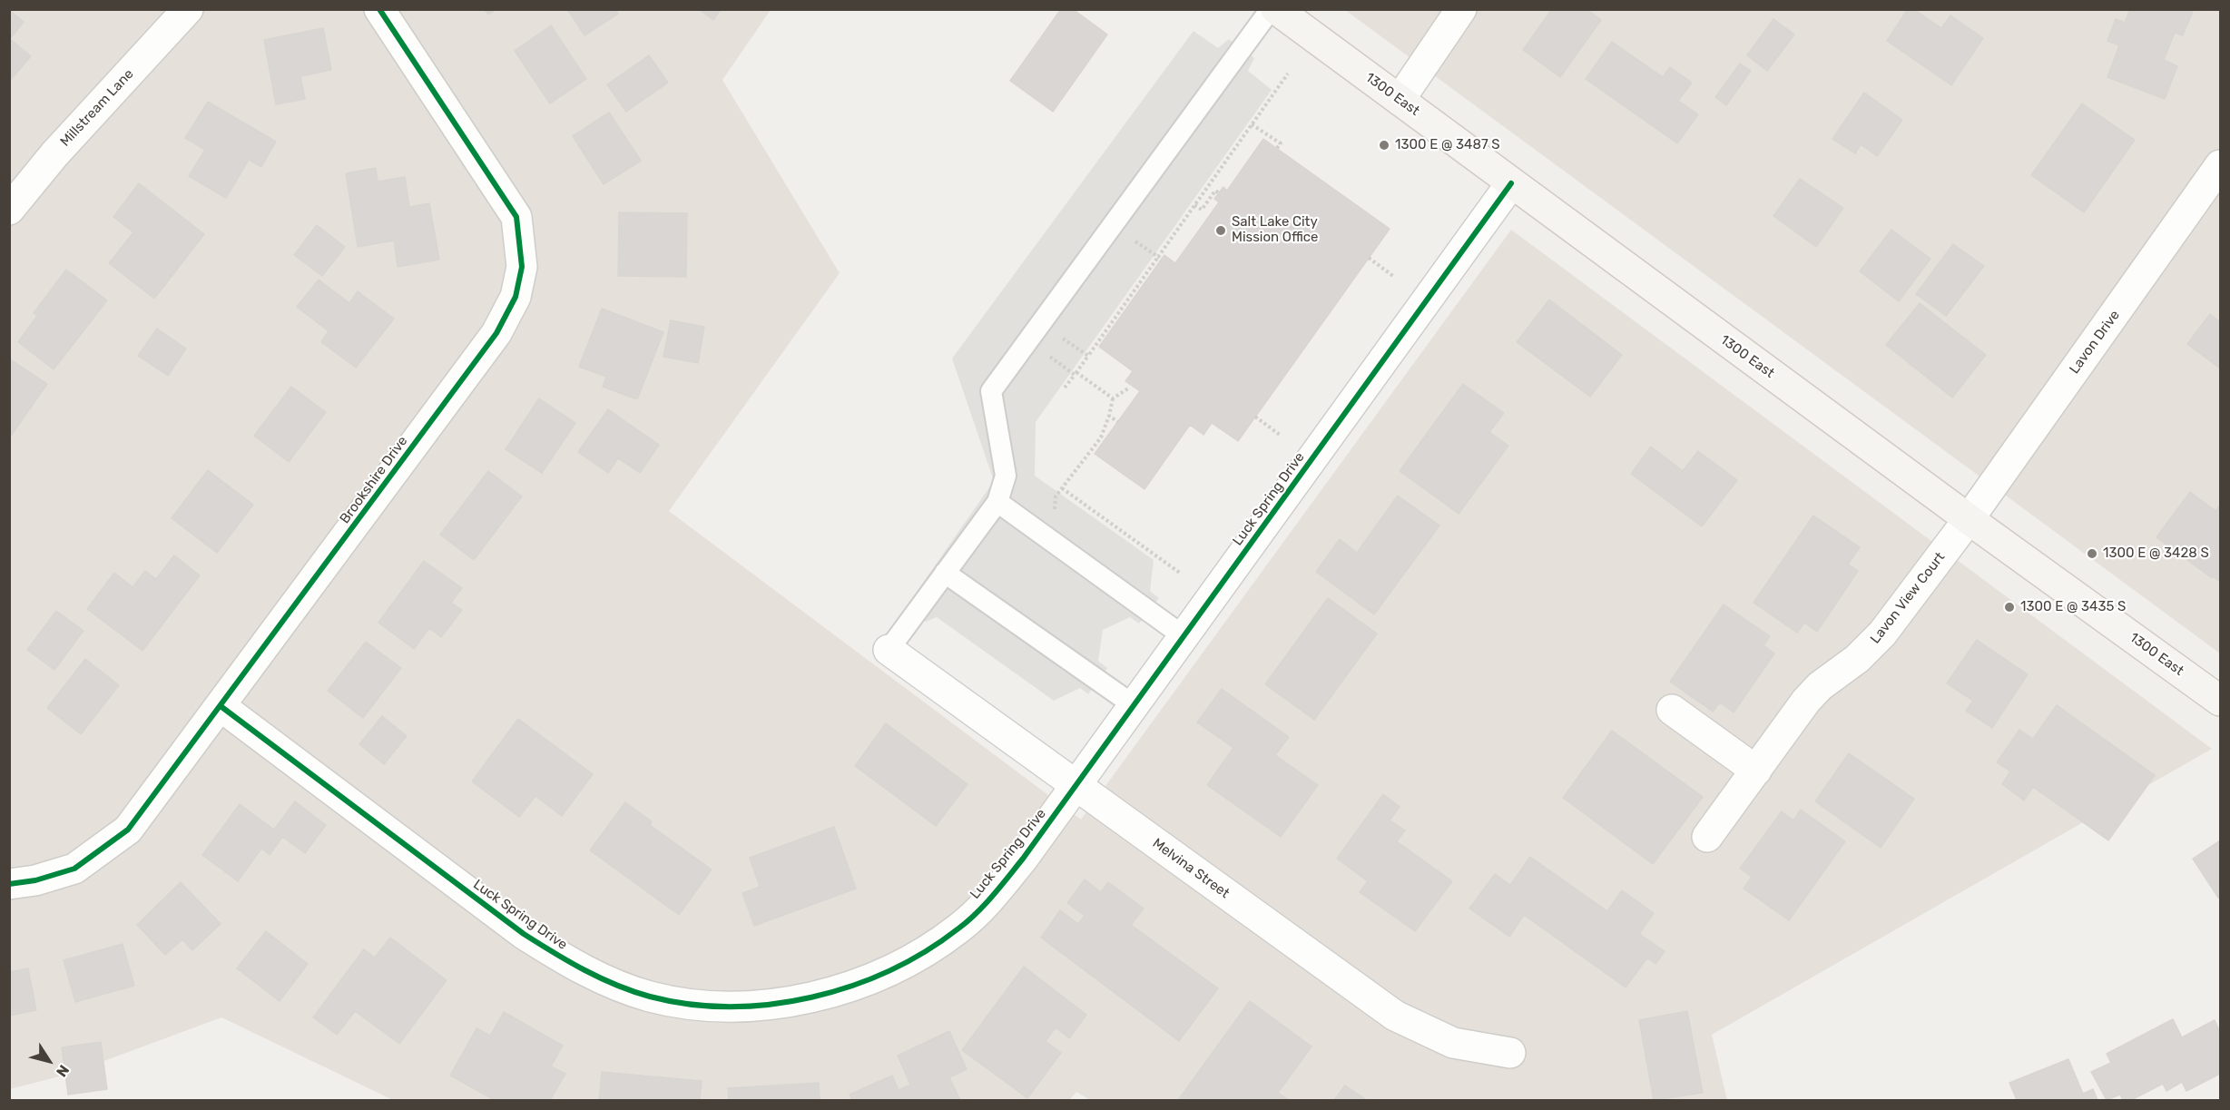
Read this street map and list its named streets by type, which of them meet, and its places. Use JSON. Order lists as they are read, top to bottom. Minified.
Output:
{"streets":{"main road":["1300 East"],"street":["Millstream Lane","Lavon Drive","Brookshire Drive","Luck Spring Drive","Lavon View Court","Melvina Street"]},"crossings":[["1300 East","Lavon Drive"],["1300 East","Luck Spring Drive"],["1300 East","Lavon View Court"],["Lavon Drive","Lavon View Court"],["Brookshire Drive","Luck Spring Drive"],["Luck Spring Drive","Melvina Street"]],"places":["1300 E @ 3487 S","Salt Lake City Mission Office","1300 E @ 3428 S","1300 E @ 3435 S"],"north":"bottom right"}
